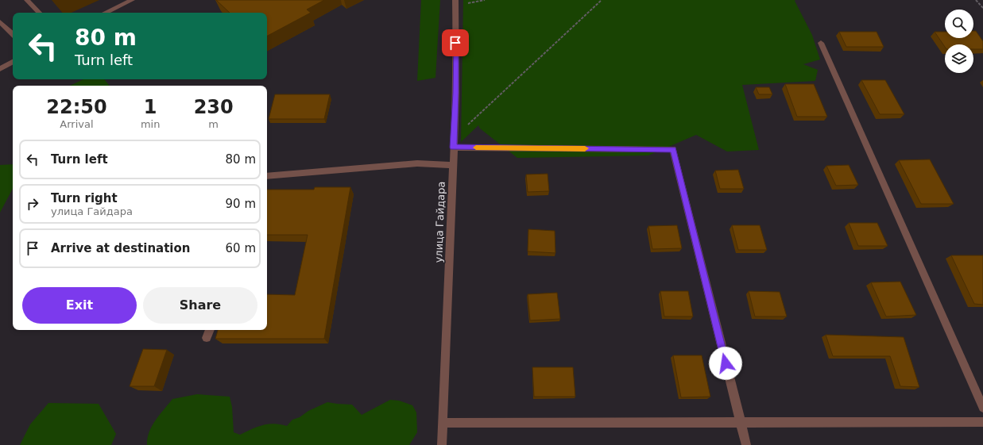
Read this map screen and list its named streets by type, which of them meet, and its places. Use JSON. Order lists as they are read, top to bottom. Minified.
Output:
{"streets":{"street":["улица Гайдара"]},"page":{"turn":["80 m","Turn left"],"eta":["22:50","Arrival","1","min","230","m"],"list":[{"name":"Turn left","value":"80 m"},{"name":"Turn right","note":"улица Гайдара","value":"90 m"},{"name":"Arrive at destination","value":"60 m"}],"buttons":["Exit","Share"]}}
